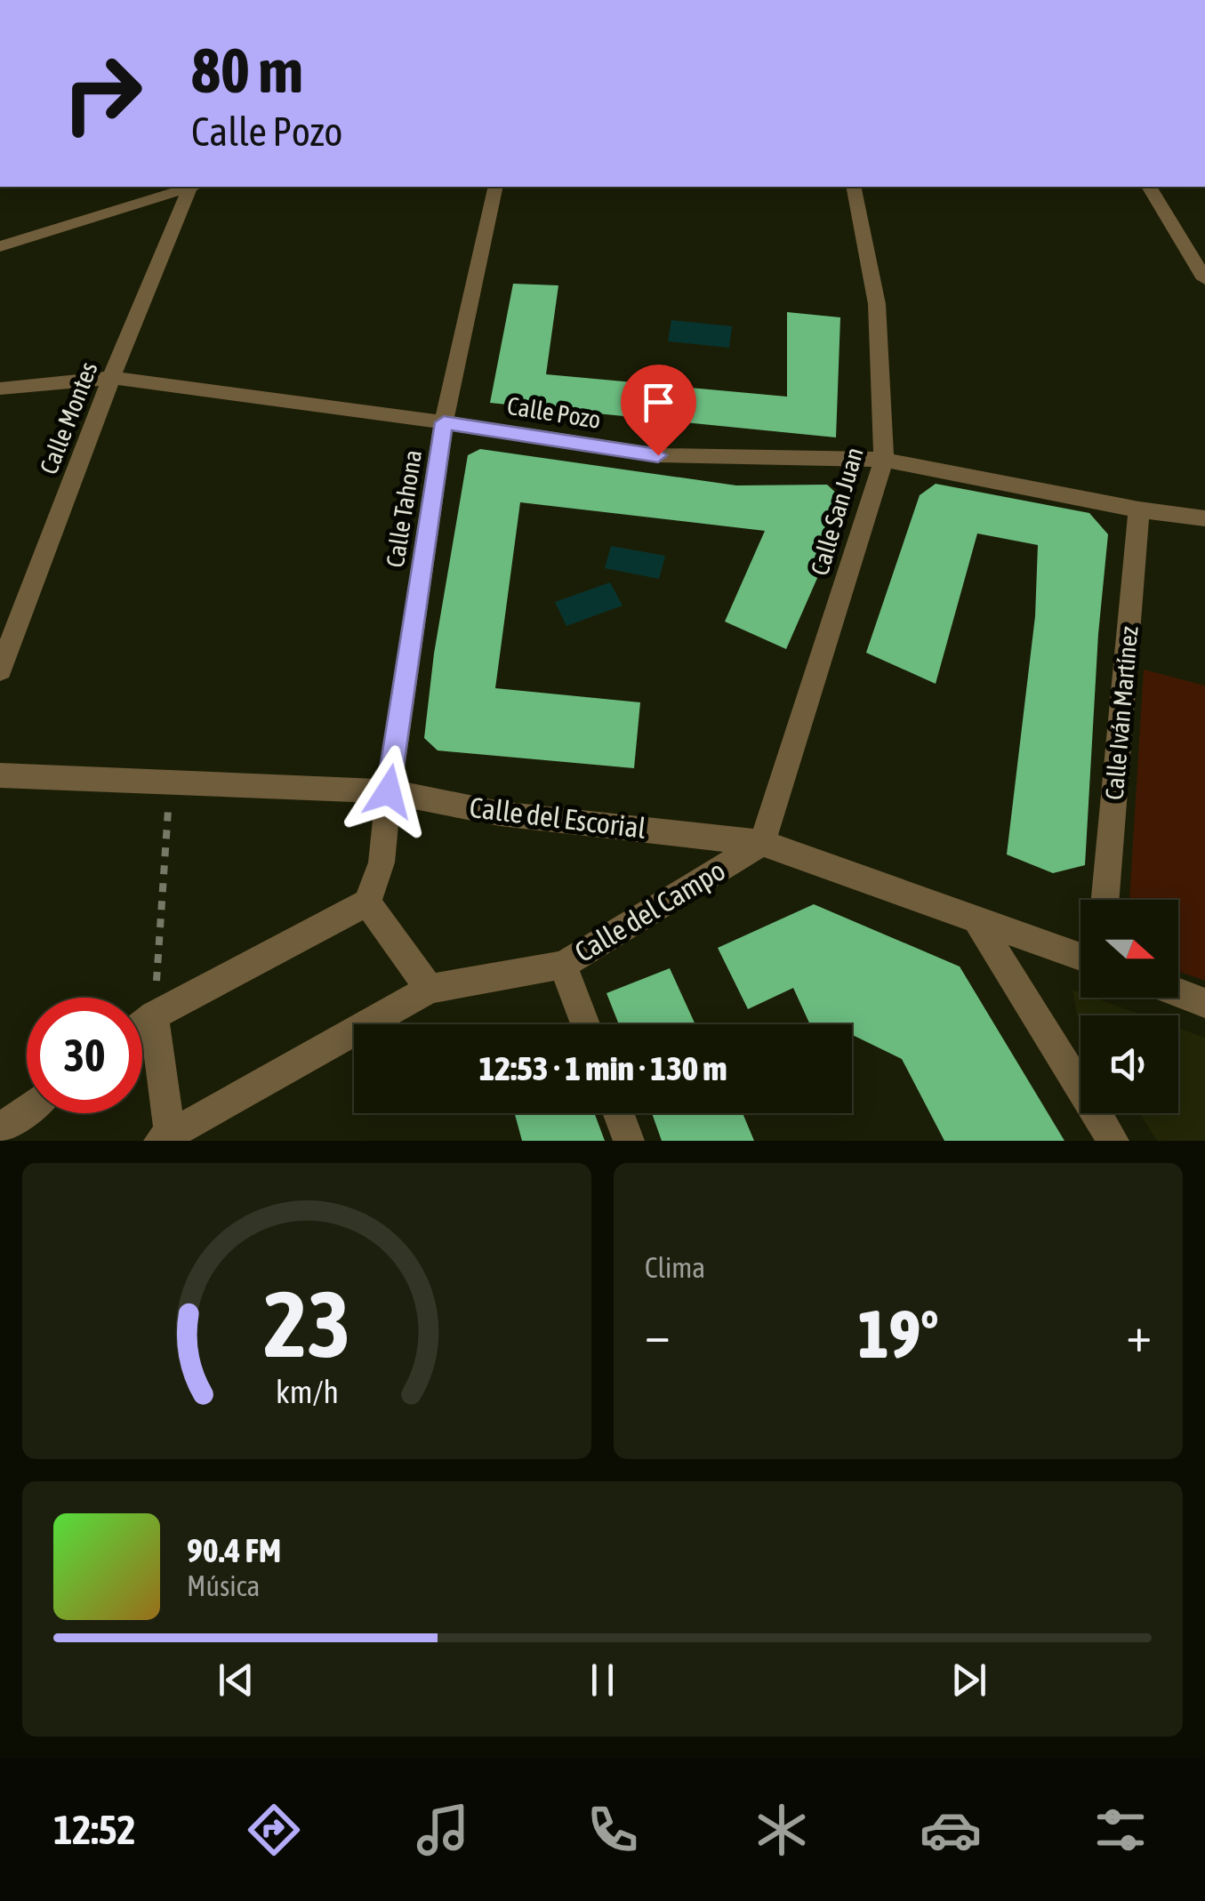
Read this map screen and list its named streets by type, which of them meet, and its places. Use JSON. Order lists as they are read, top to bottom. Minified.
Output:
{"streets":{"street":["Calle Pozo","Calle Montes","Calle Tahona","Calle San Juan","Calle Iván Martínez","Calle del Escorial","Calle del Campo"]},"crossings":[["Calle Pozo","Calle Montes"],["Calle Pozo","Calle Tahona"],["Calle Pozo","Calle San Juan"],["Calle Pozo","Calle Iván Martínez"],["Calle Tahona","Calle del Escorial"],["Calle San Juan","Calle del Escorial"],["Calle San Juan","Calle del Campo"],["Calle del Escorial","Calle del Campo"]],"north":"right","page":{"turn":["80 m","Calle Pozo"],"limit":"30","trip":"12:53 · 1 min · 130 m","tile":"Clima","heat":["−","19°","+"],"song":["90.4 FM","Música"],"tabs":"12:52","gauge":["23","km/h"]}}
